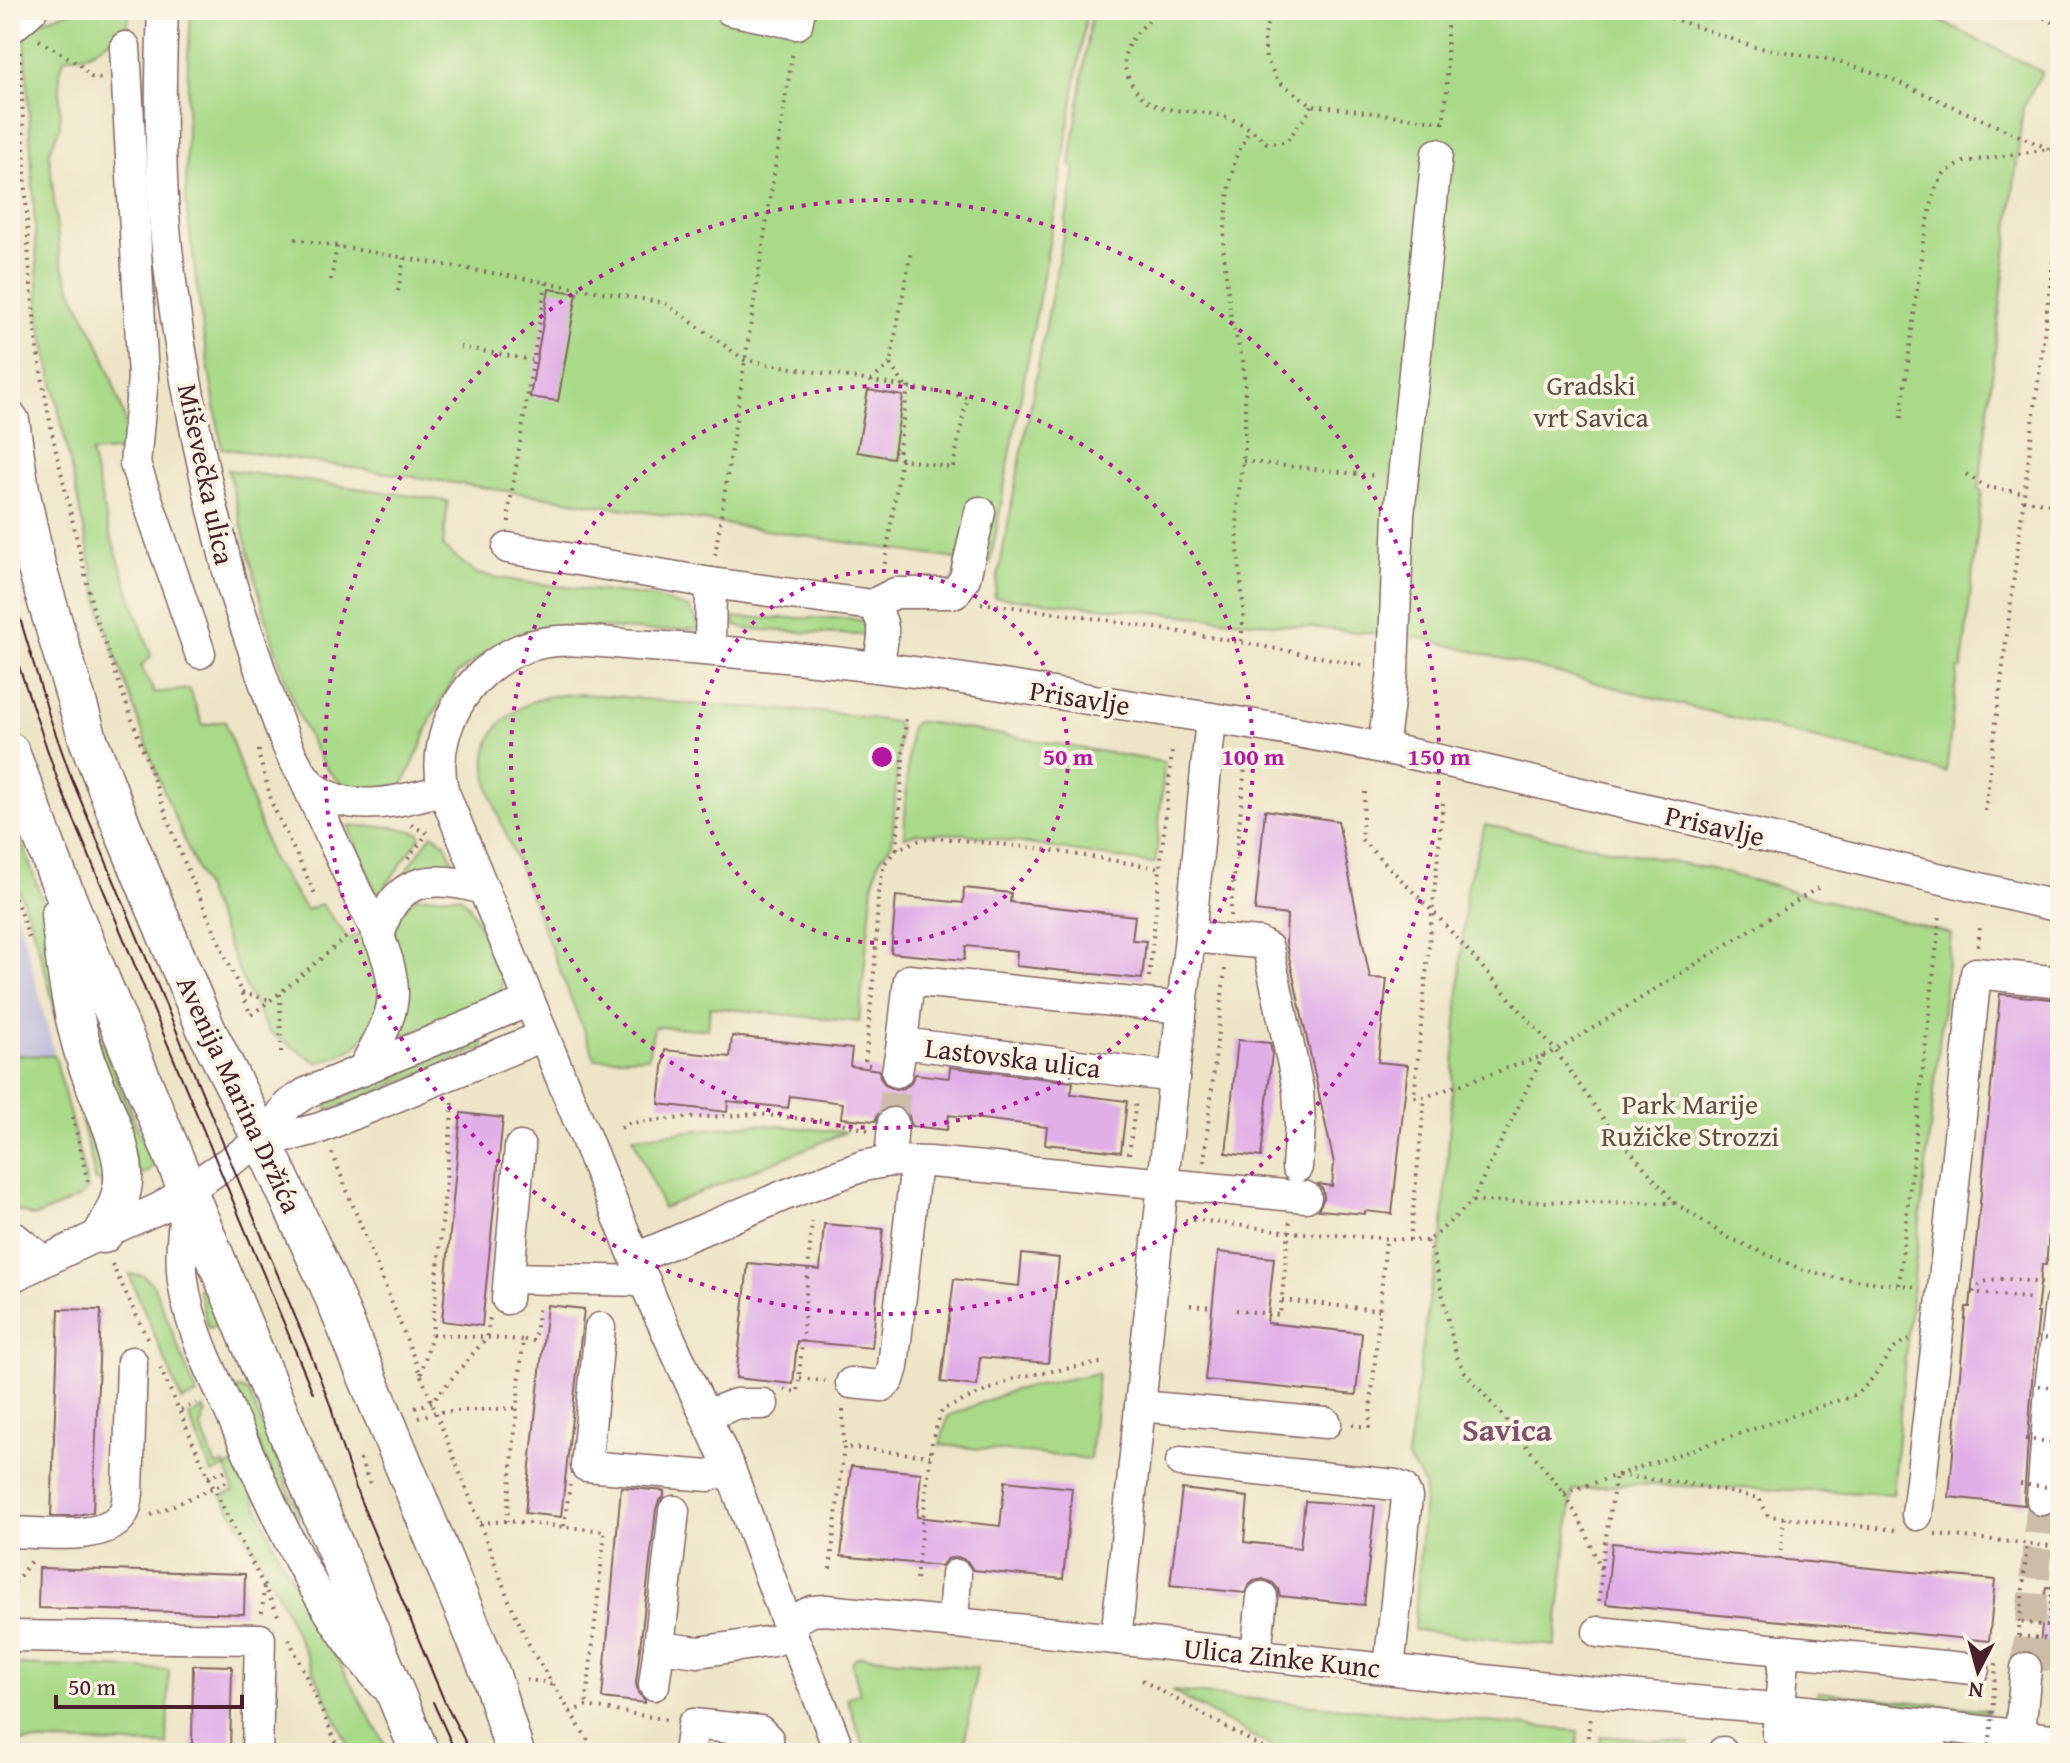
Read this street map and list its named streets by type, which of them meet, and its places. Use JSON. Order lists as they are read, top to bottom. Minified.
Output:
{"streets":{"main road":["Avenija Marina Držića"],"street":["Miševečka ulica","Prisavlje","Lastovska ulica","Ulica Zinke Kunc"]},"crossings":[["Miševečka ulica","Prisavlje"]],"districts":["Savica"],"parks":["Gradski vrt Savica","Park Marije Ružičke Strozzi"],"scale_bar":"50 m","north":"bottom","rings":["50 m","100 m","150 m"]}
